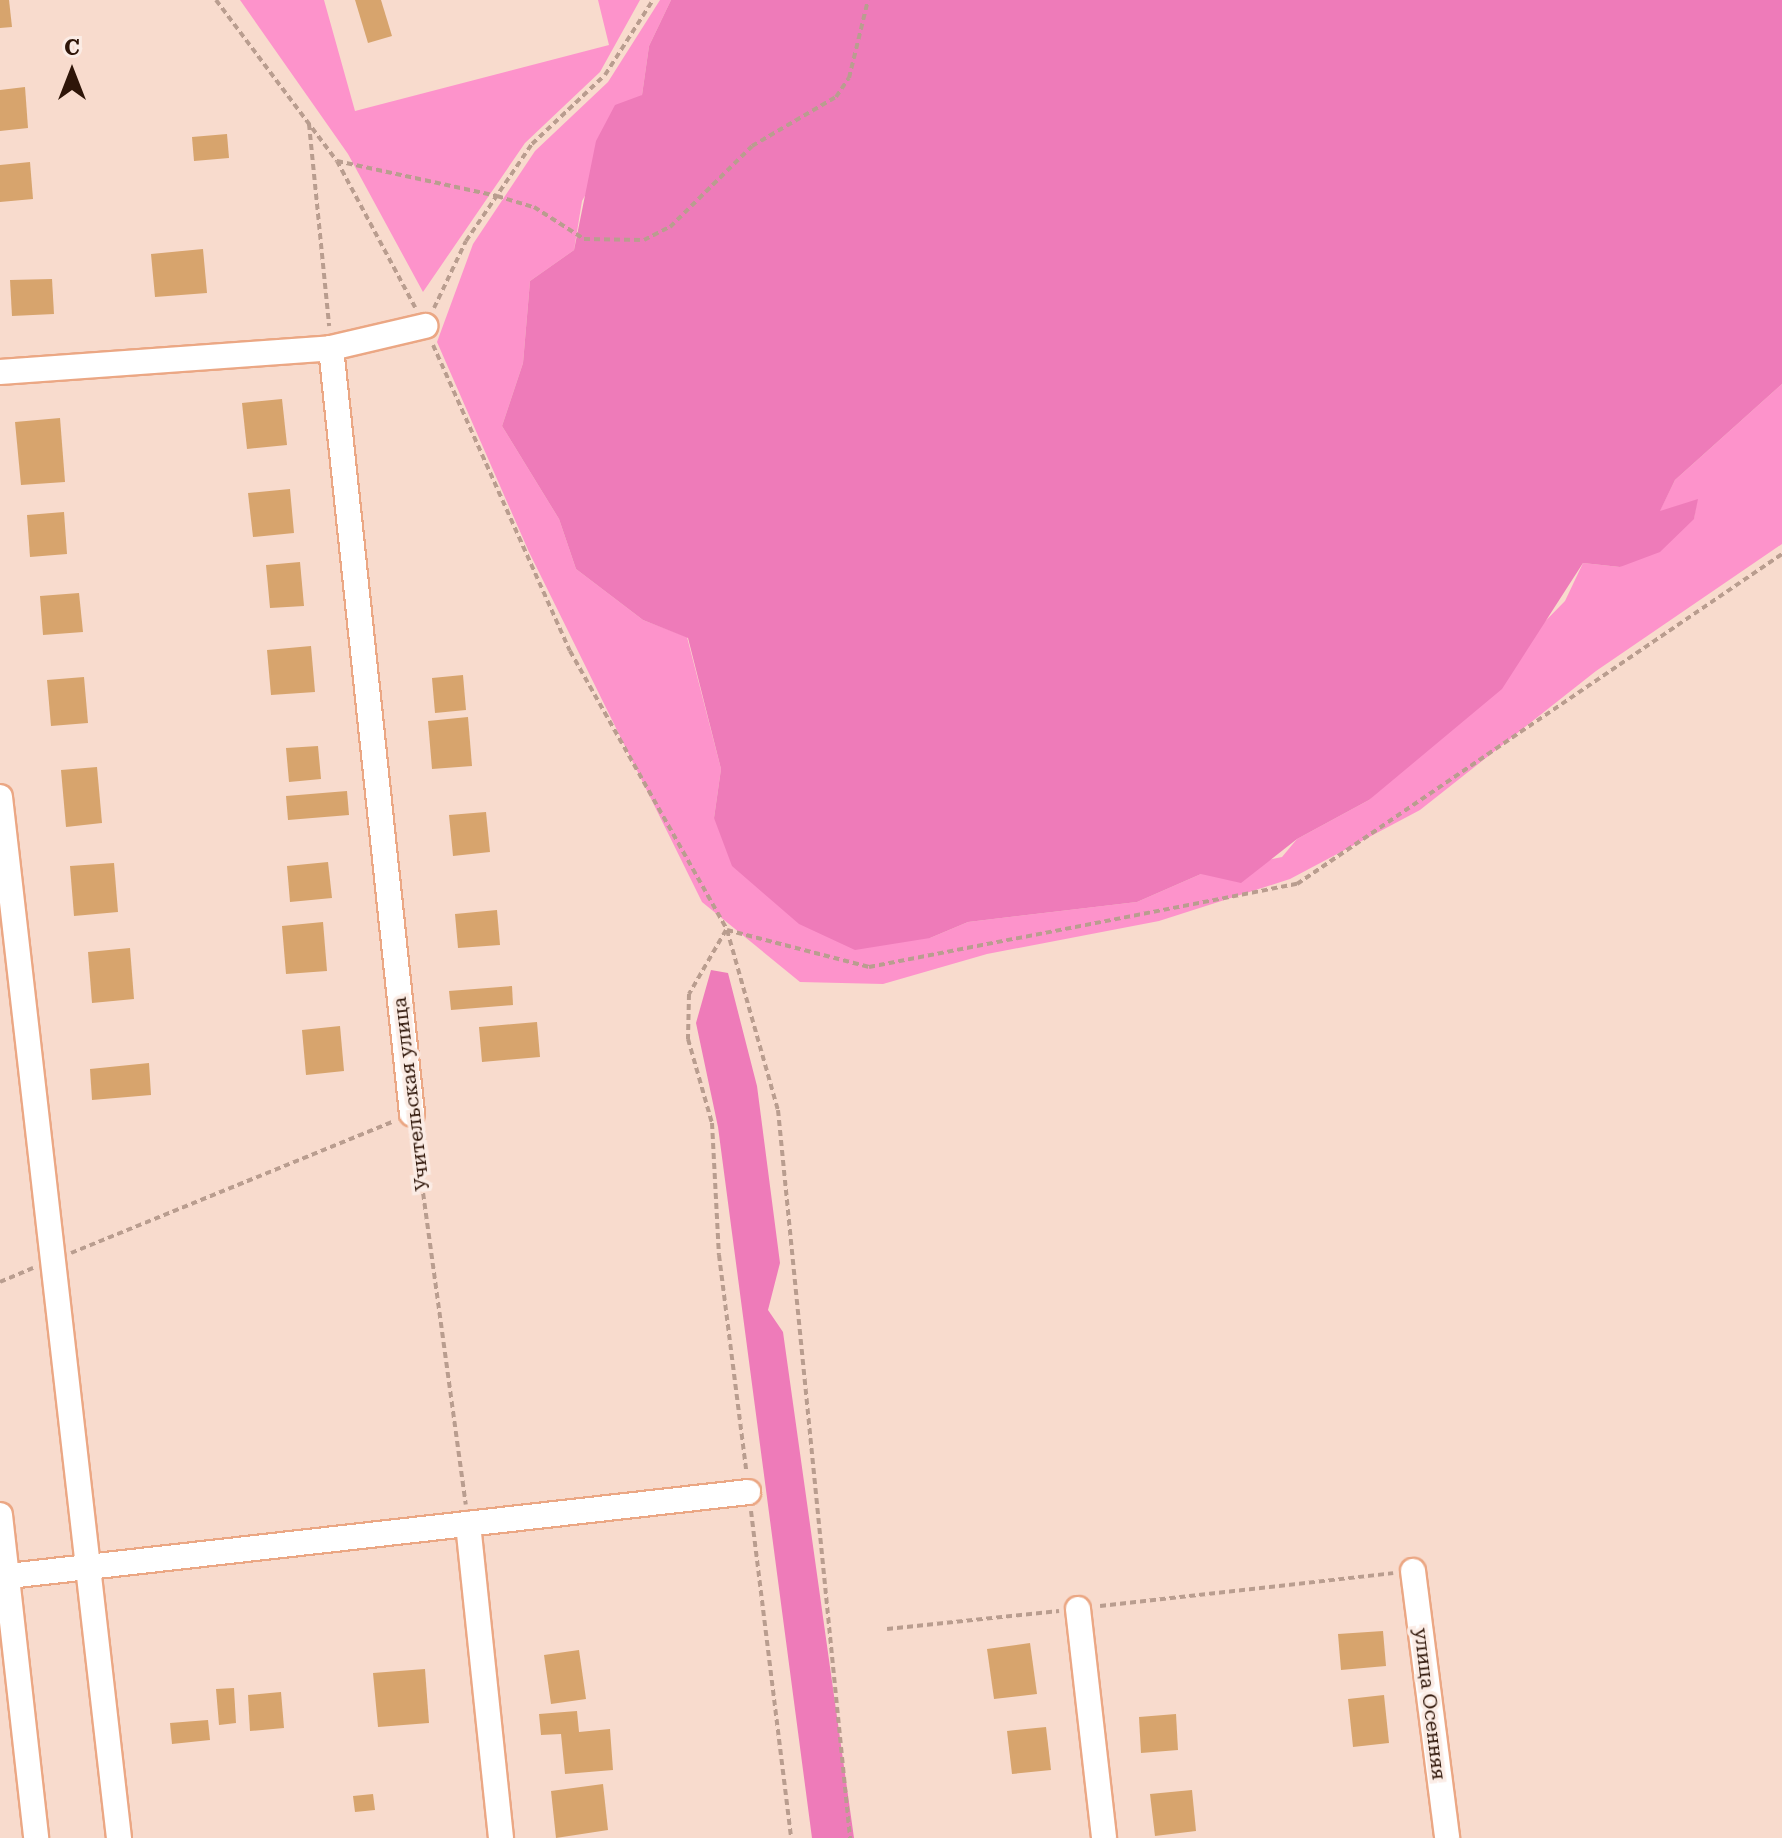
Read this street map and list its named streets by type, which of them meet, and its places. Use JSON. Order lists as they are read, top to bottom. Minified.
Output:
{"streets":{"street":["Учительская улица","улица Осенняя"]},"north":"top"}
